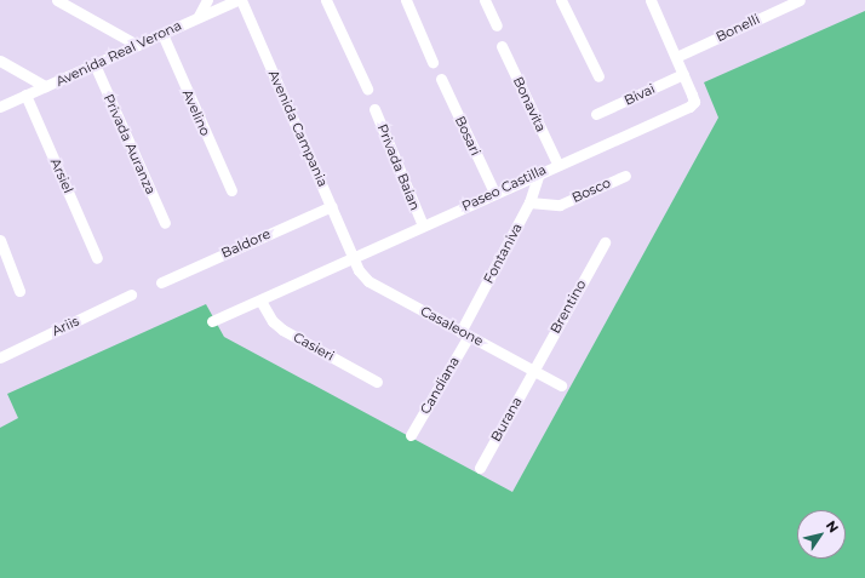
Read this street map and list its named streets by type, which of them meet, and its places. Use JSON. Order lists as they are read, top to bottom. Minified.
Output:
{"streets":{"street":["Bonelli","Avenida Real Verona","Bivai","Bonavita","Avelino","Avenida Campania","Bosari","Privada Auranza","Privada Baian","Arsiel","Paseo Castilla","Bosco","Baldore","Fontaniva","Brentino","Ariis","Casaleone","Casieri","Candiana","Burana"]},"crossings":[["Bonelli","Paseo Castilla"],["Avenida Real Verona","Avelino"],["Avenida Real Verona","Privada Auranza"],["Avenida Real Verona","Arsiel"],["Bivai","Paseo Castilla"],["Bonavita","Paseo Castilla"],["Avenida Campania","Paseo Castilla"],["Avenida Campania","Baldore"],["Avenida Campania","Casaleone"],["Bosari","Paseo Castilla"],["Privada Baian","Paseo Castilla"],["Paseo Castilla","Fontaniva"],["Paseo Castilla","Casaleone"],["Paseo Castilla","Casieri"],["Bosco","Fontaniva"],["Fontaniva","Casaleone"],["Fontaniva","Candiana"],["Brentino","Casaleone"],["Brentino","Burana"],["Casaleone","Candiana"],["Casaleone","Burana"]],"north":"top right"}
